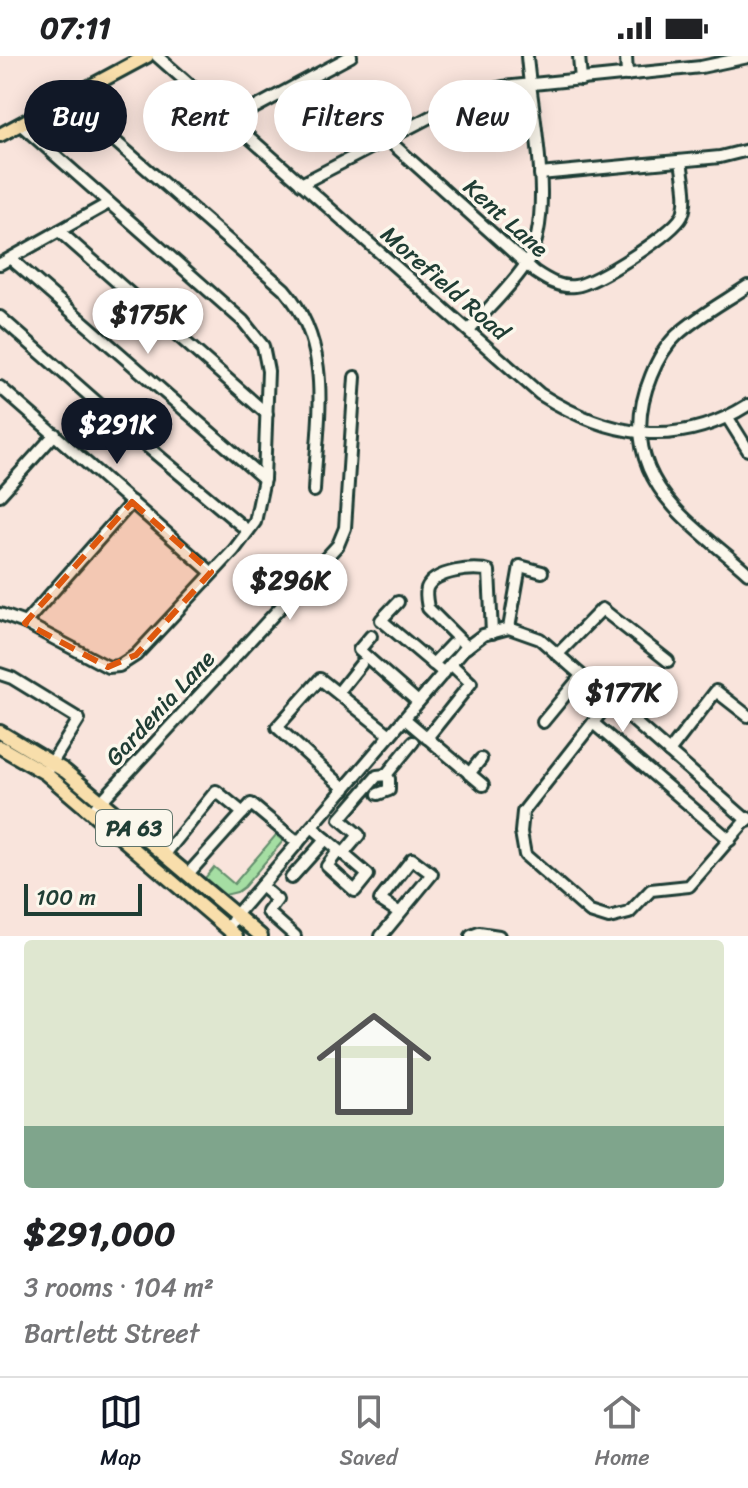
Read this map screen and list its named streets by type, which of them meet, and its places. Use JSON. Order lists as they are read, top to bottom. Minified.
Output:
{"streets":{"main road":["PA 63"],"street":["Kent Lane","Morefield Road","Gardenia Lane"]},"crossings":[["Gardenia Lane","PA 63"]],"scale_bar":"100 m","page":{"status":"07:11","chip":["Buy","Rent","Filters","New"],"price":["$175K","$291K","$296K","$177K"],"scale":"100 m","list":[{"name":"$291,000","note":"3 rooms · 104 m² · Bartlett Street"}],"tabs":["Map","Saved","Home"]}}
